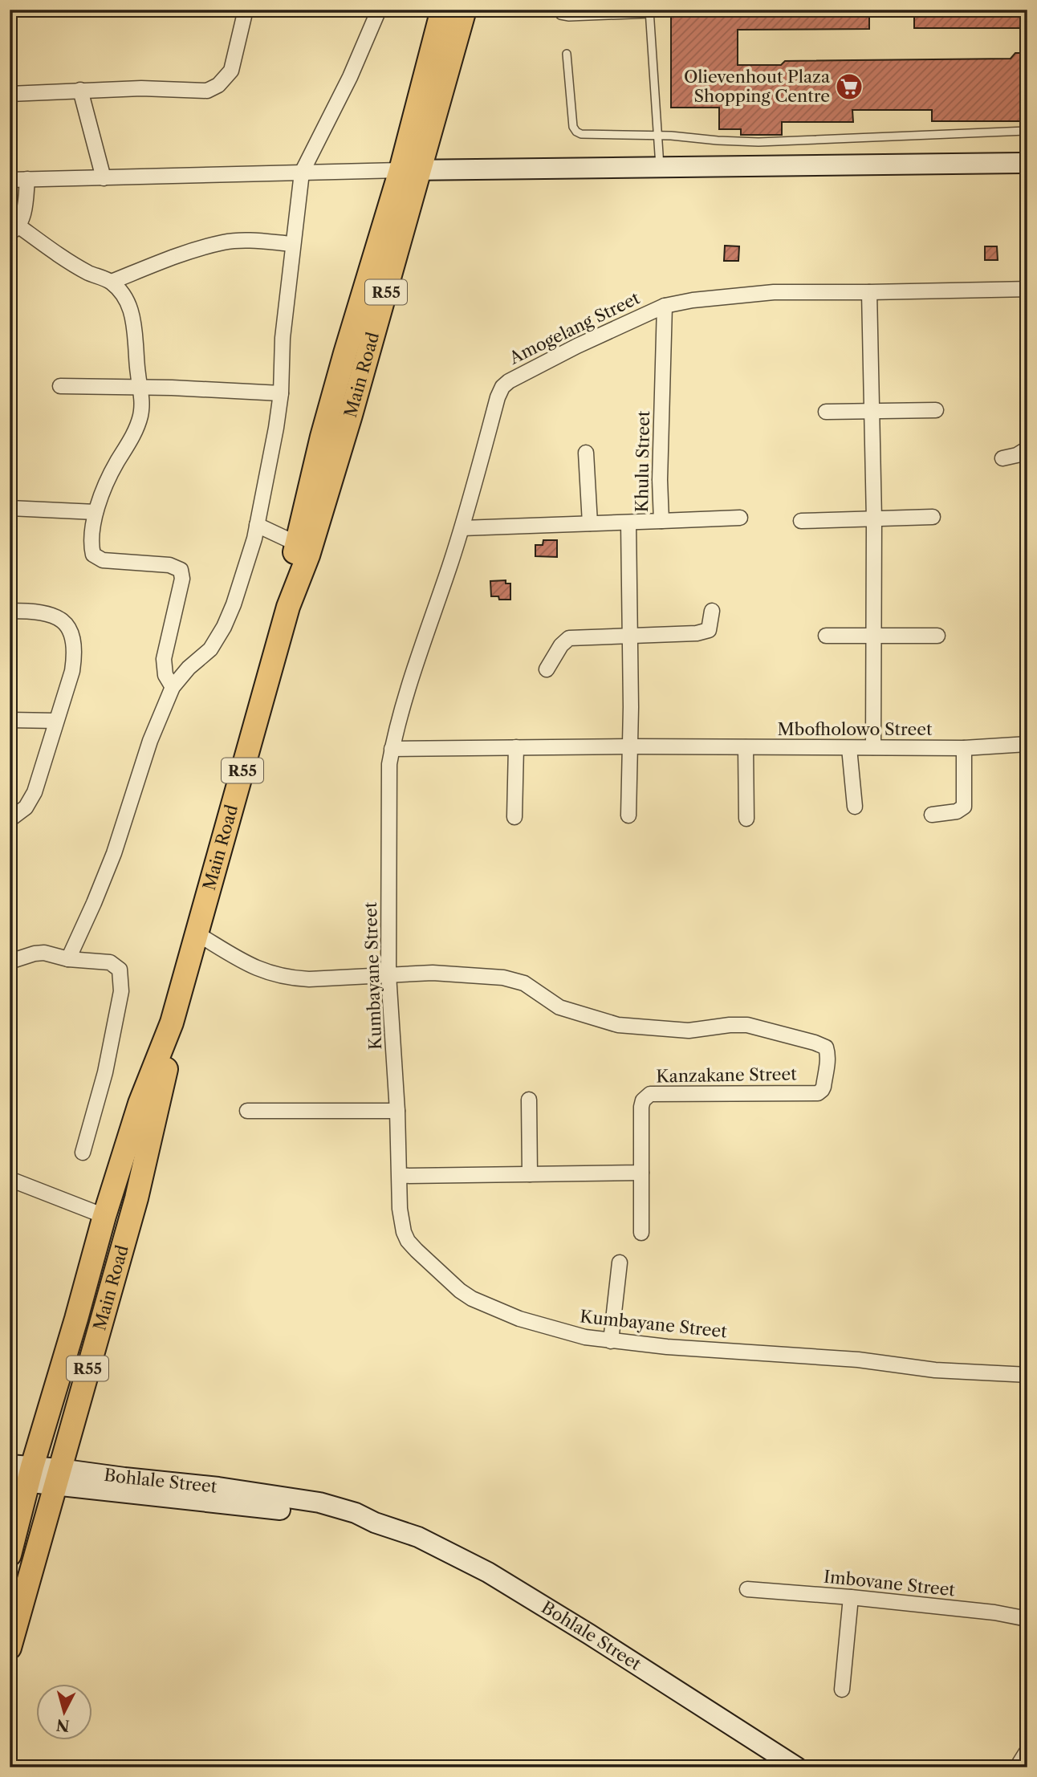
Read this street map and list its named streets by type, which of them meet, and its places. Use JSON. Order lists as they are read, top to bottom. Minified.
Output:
{"streets":{"main road":["R55","Main Road"],"street":["Amogelang Street","Khulu Street","Mbofholowo Street","Kumbayane Street","Kanzakane Street","Bohlale Street","Imbovane Street"]},"crossings":[["Amogelang Street","Khulu Street"],["Amogelang Street","Mbofholowo Street"],["Amogelang Street","Kumbayane Street"],["Main Road","Bohlale Street"],["Kumbayane Street","Kanzakane Street"]],"places":{"supermarket":["Olievenhout Plaza Shopping Centre"]},"north":"bottom"}
